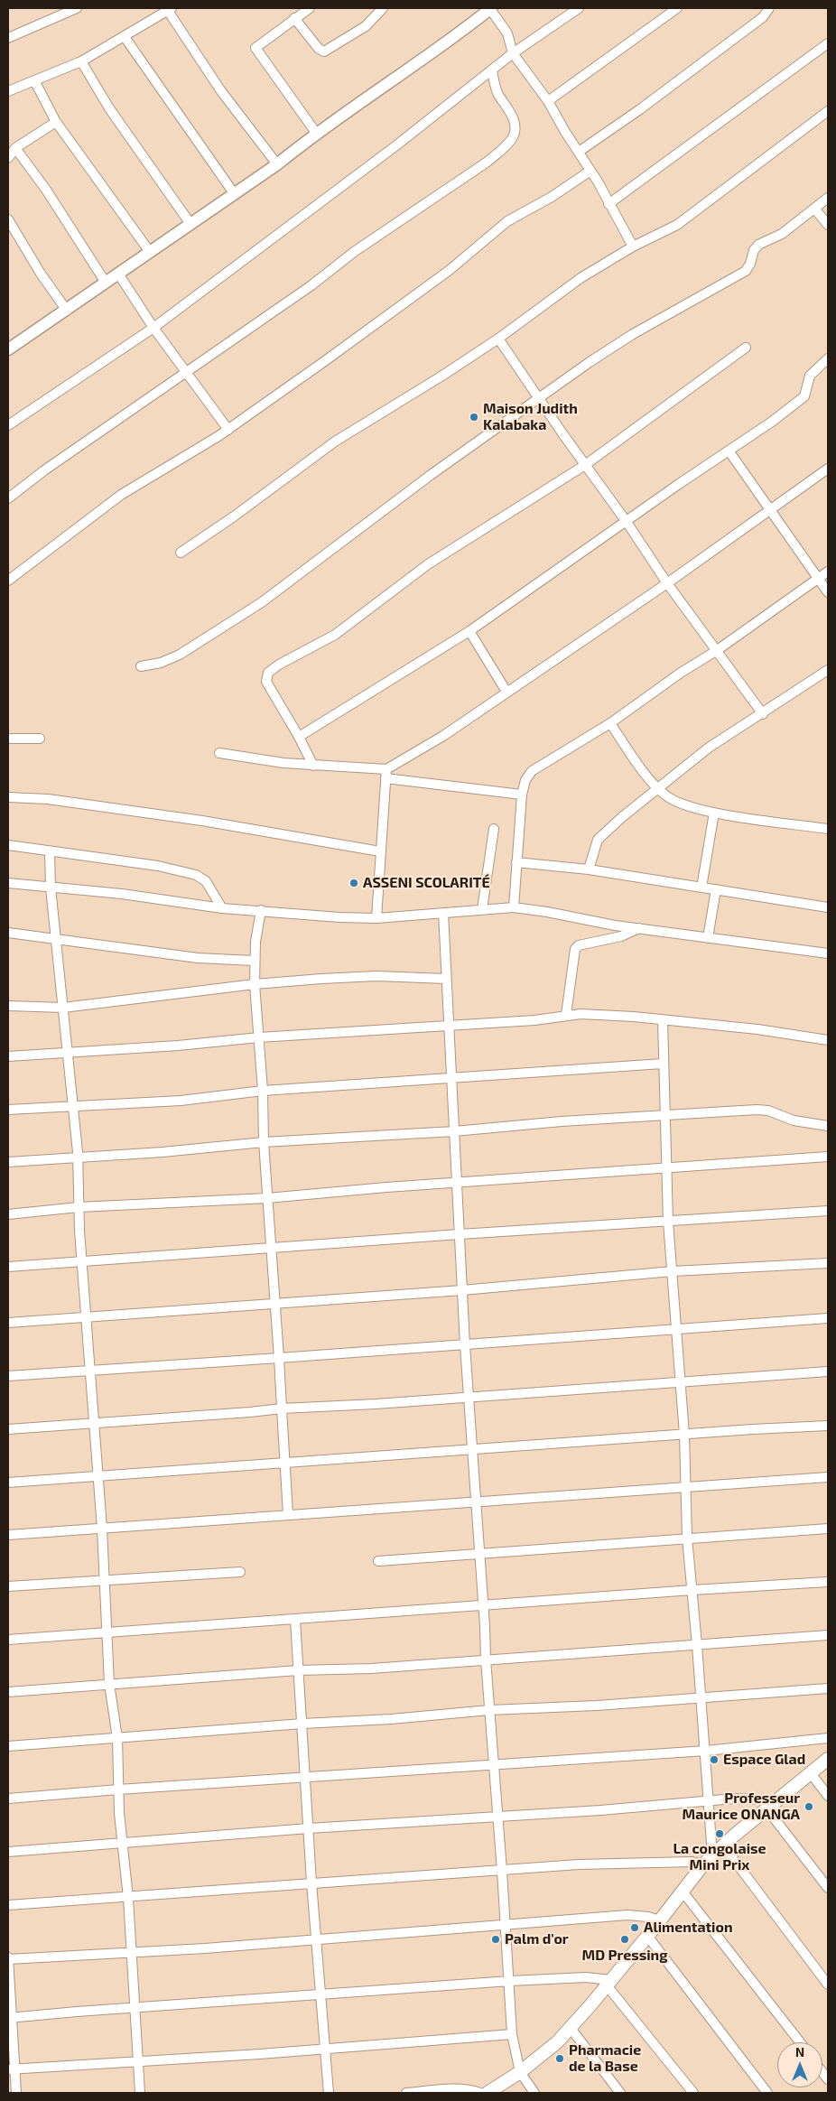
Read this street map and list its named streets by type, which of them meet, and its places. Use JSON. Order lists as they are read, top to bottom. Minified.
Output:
{"places":["Maison Judith Kalabaka","ASSENI SCOLARITÉ","Espace Glad","Professeur Maurice ONANGA","La congolaise Mini Prix","Alimentation","Palm d'or","MD Pressing","Pharmacie de la Base"],"north":"top"}
